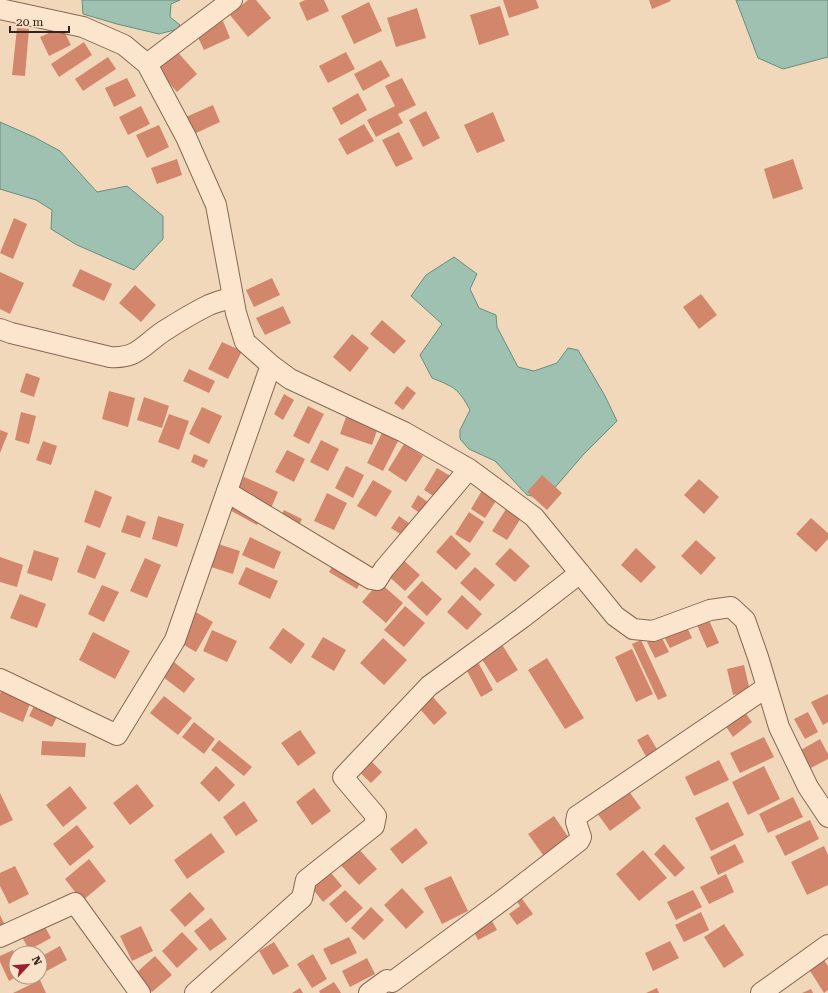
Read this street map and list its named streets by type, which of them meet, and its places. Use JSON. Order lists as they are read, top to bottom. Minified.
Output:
{"scale_bar":"20 m","north":"top right"}
